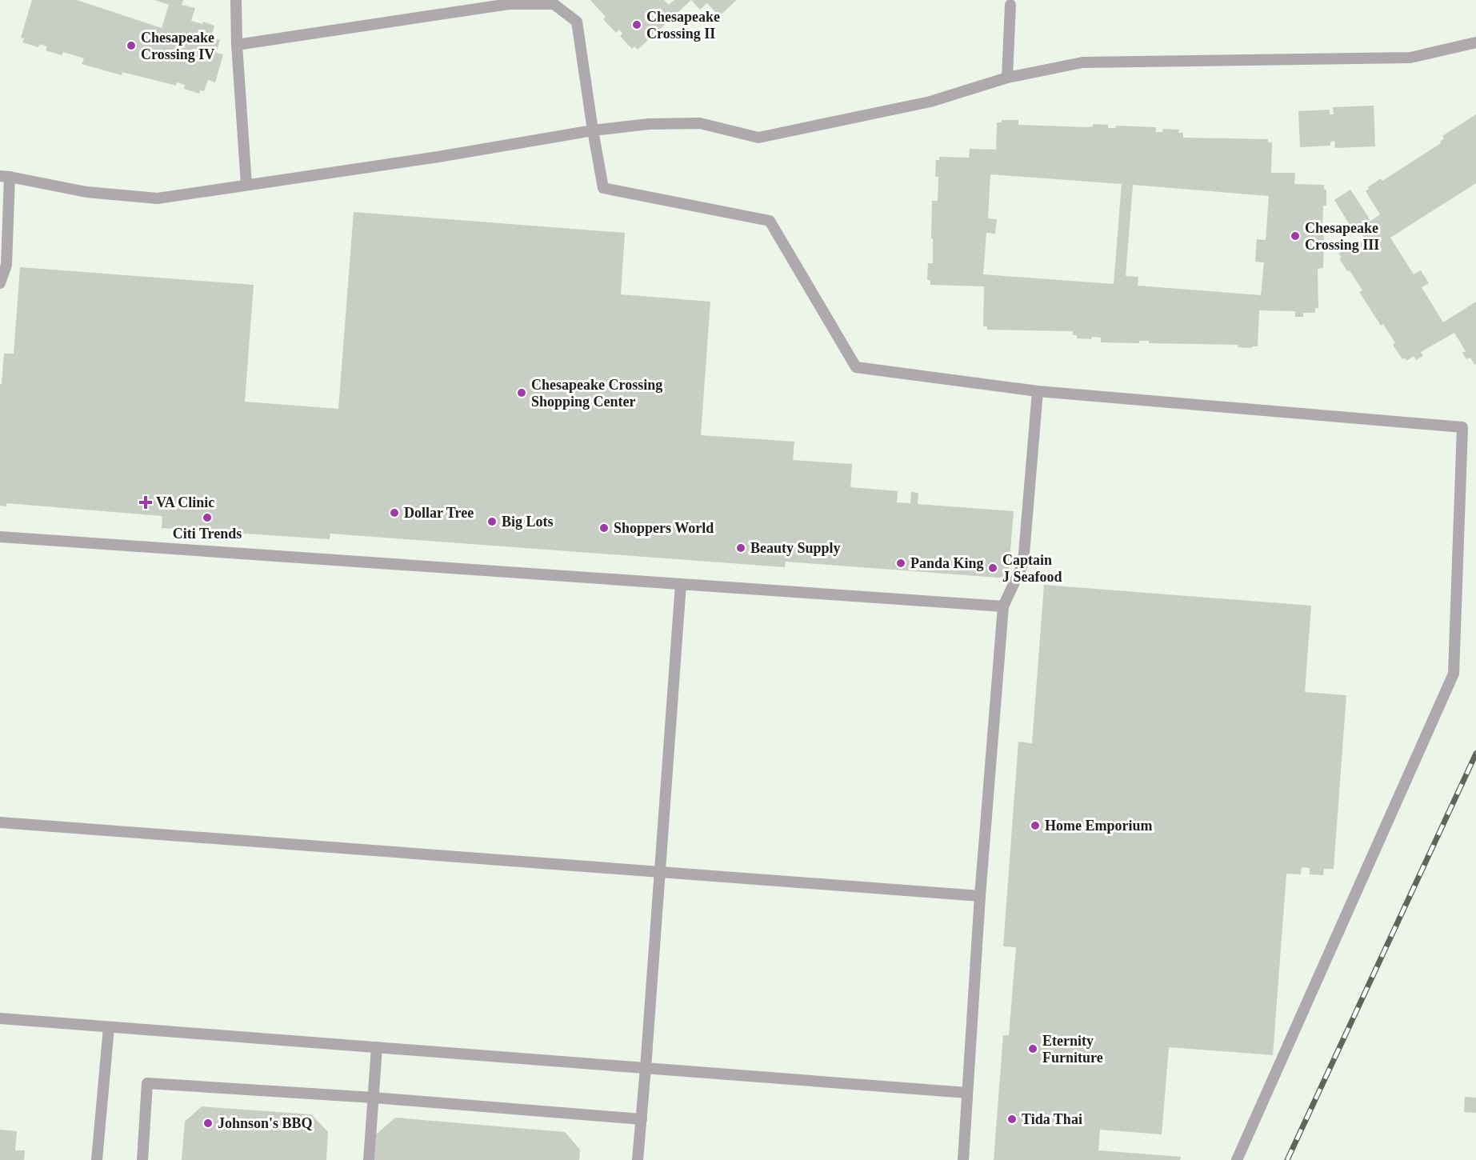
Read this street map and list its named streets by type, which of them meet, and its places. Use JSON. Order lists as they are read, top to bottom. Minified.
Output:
{"places":{"other":["Chesapeake Crossing II","Chesapeake Crossing IV","Chesapeake Crossing III","Chesapeake Crossing Shopping Center","Dollar Tree","Citi Trends","Big Lots","Shoppers World","Beauty Supply","Panda King","Captain J Seafood","Home Emporium","Eternity Furniture","Tida Thai","Johnson's BBQ"],"health":["VA Clinic"]}}
